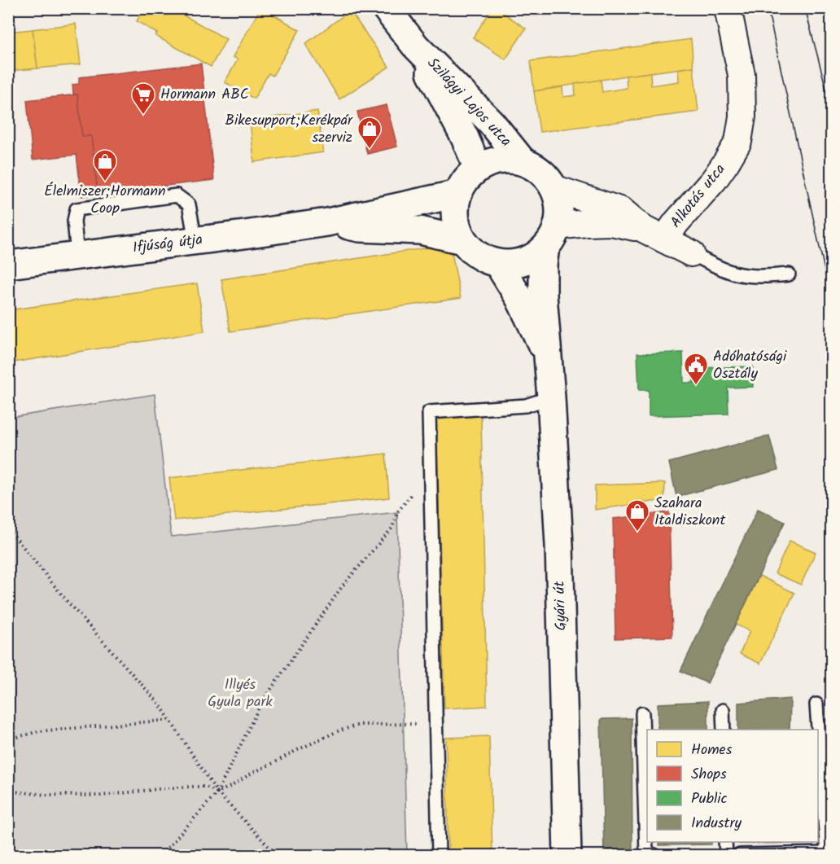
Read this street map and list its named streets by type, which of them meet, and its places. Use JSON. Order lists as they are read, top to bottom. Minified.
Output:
{"streets":{"street":["Szilágyi Lajos utca","Alkotás utca","Ifjúság útja","Gyári út"]},"crossings":[["Szilágyi Lajos utca","Ifjúság útja"],["Szilágyi Lajos utca","Gyári út"],["Ifjúság útja","Gyári út"]],"parks":["Illyés Gyula park"],"places":{"supermarket":["Hormann ABC"],"shop":["Bikesupport;Kerékpár szerviz","Élelmiszer;Hormann Coop","Szahara Italdiszkont"],"public building":["Adóhatósági Osztály"]},"legend":["Homes","Shops","Public","Industry"]}
